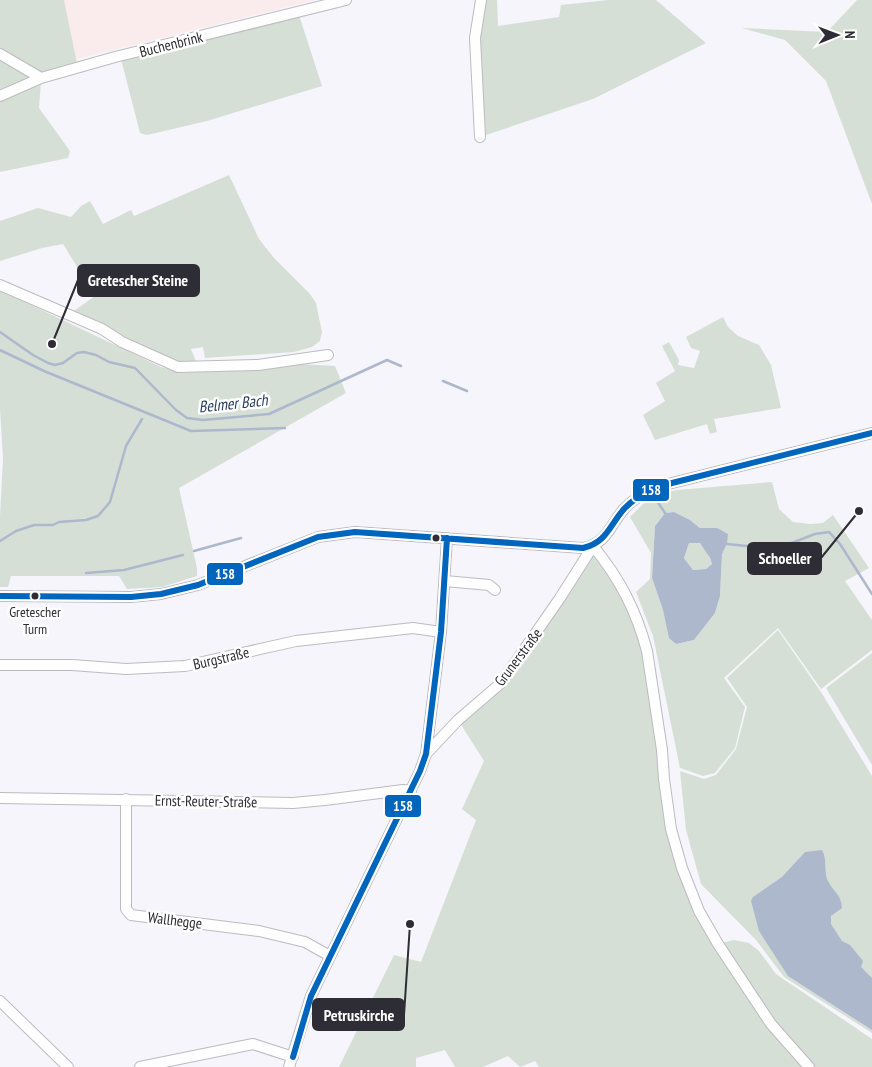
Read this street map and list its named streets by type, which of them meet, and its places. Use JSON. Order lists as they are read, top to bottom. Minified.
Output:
{"streets":{"street":["Buchenbrink","Grunerstraße","Burgstraße","Ernst-Reuter-Straße","Wallhegge"]},"crossings":[["Ernst-Reuter-Straße","Wallhegge"]],"water":["Belmer Bach"],"places":["Gretescher Steine","Schoeller","Gretescher Turm","Petruskirche"],"lines":["transit line 158"],"north":"right"}
